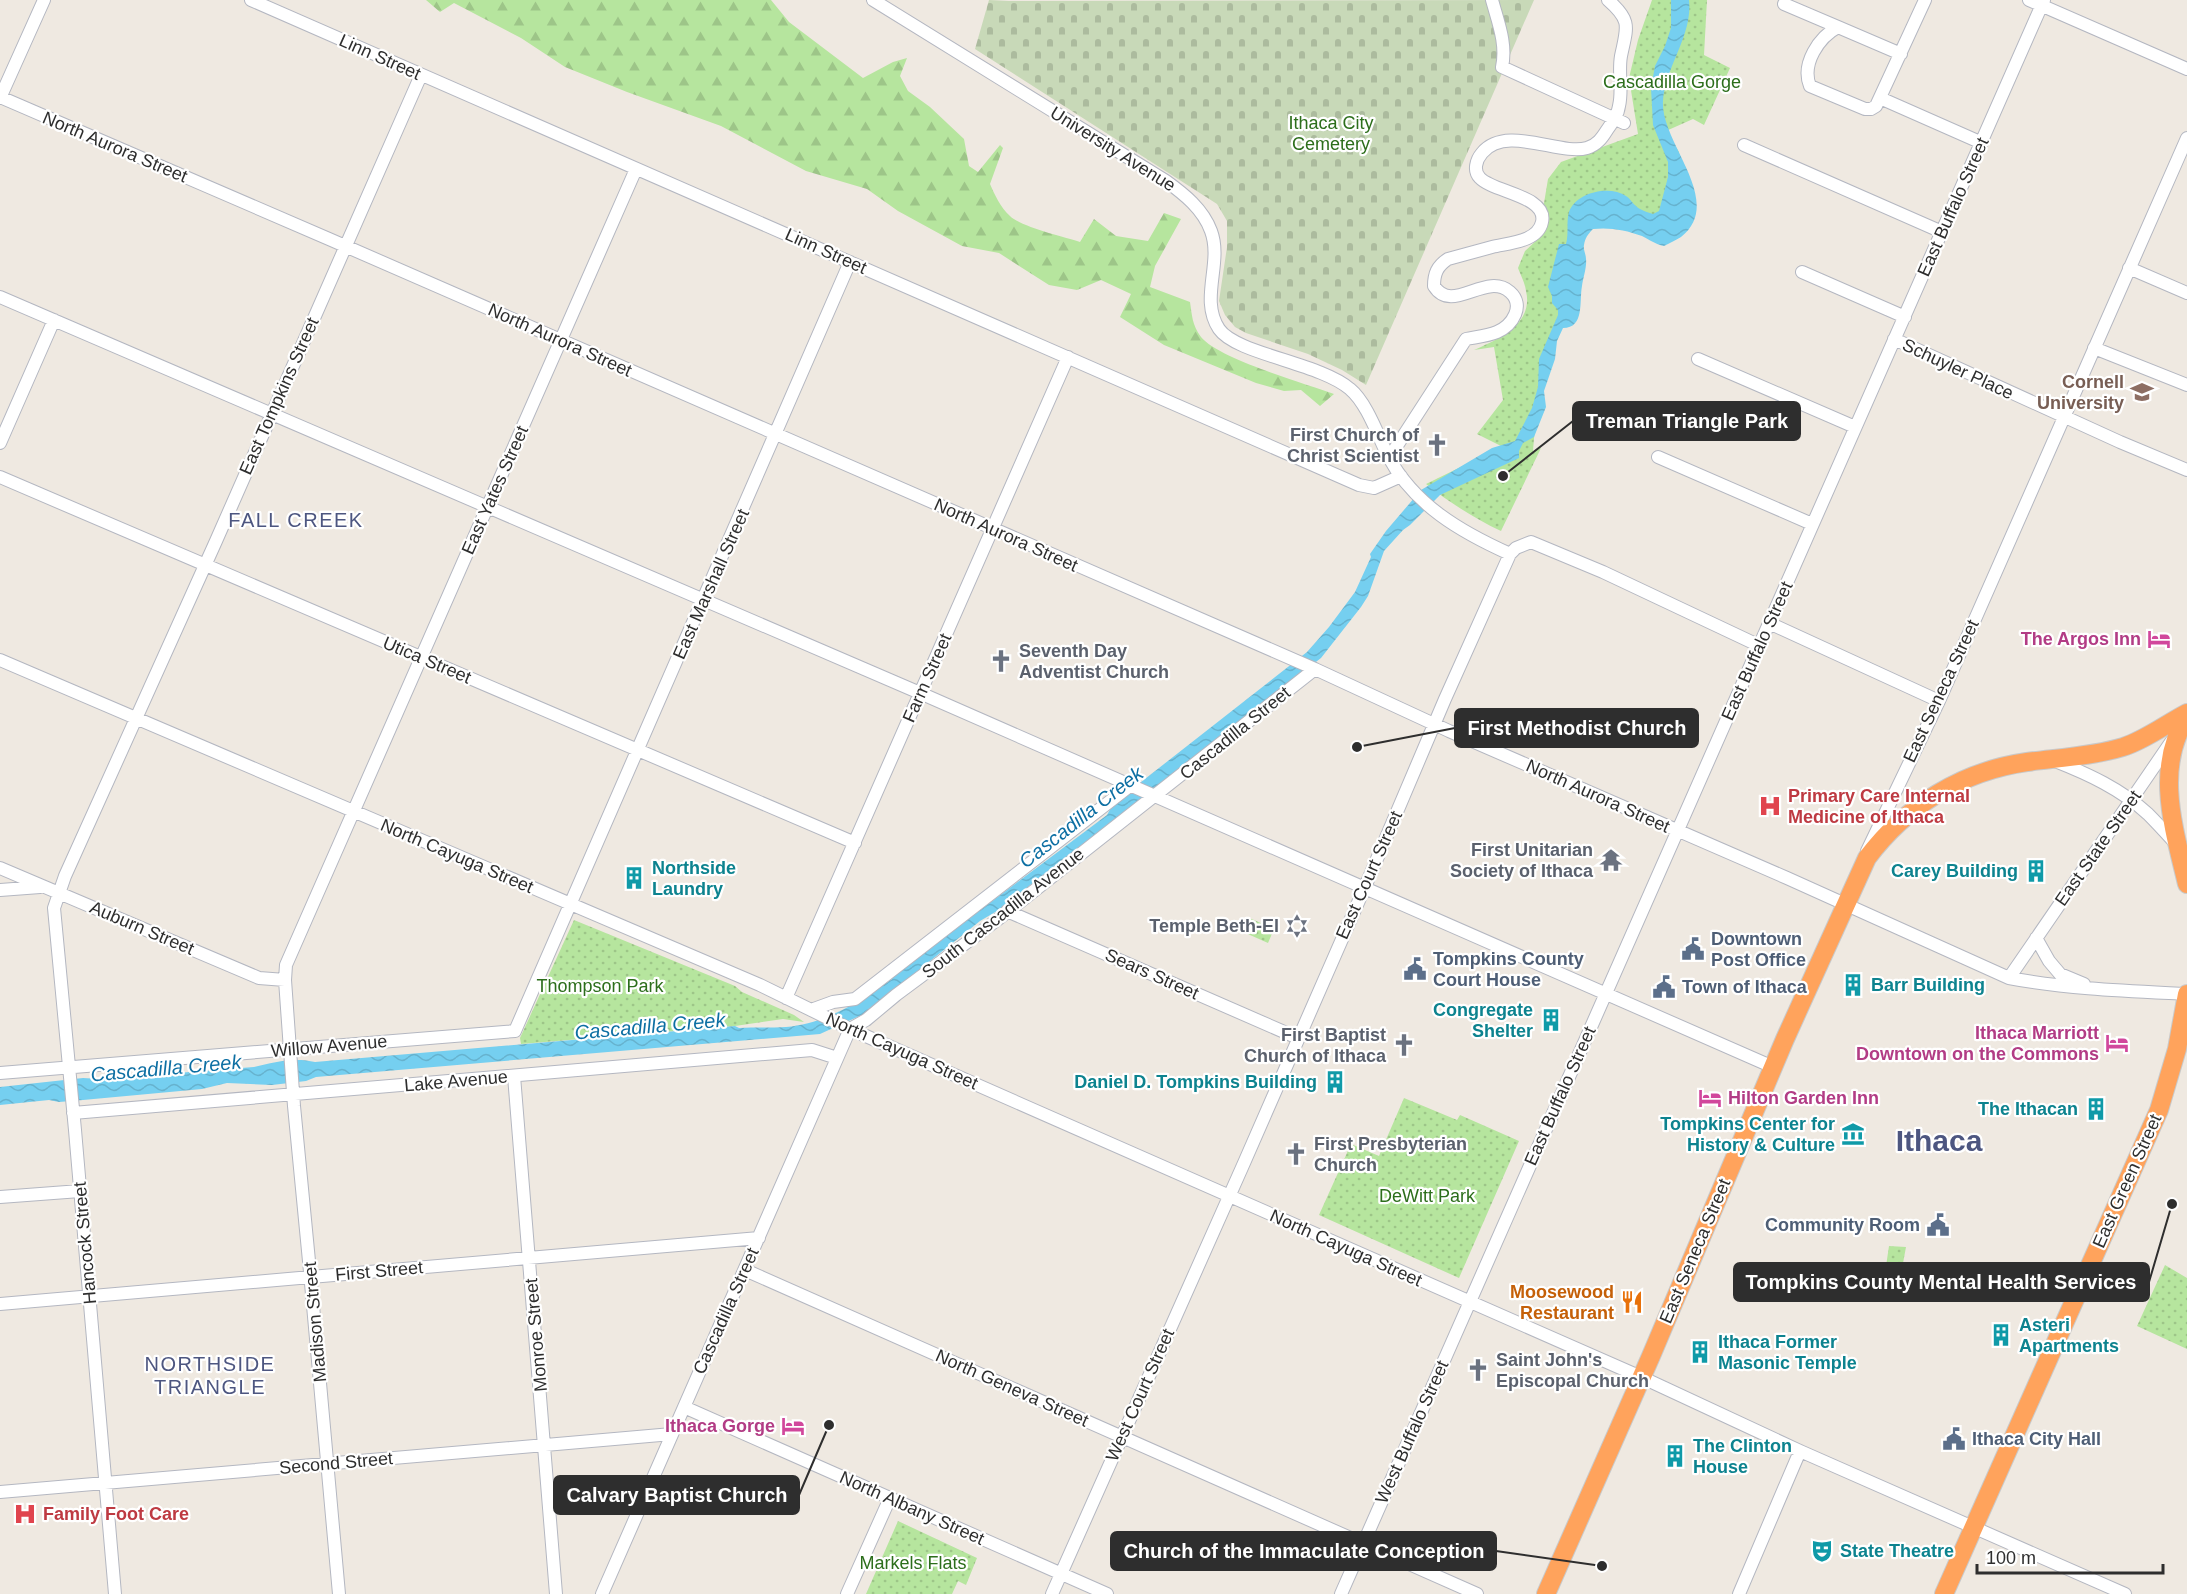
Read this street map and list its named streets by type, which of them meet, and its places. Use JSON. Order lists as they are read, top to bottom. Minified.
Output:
{"streets":{"highway":["East Seneca Street","East State Street","East Green Street"],"street":["Linn Street","North Aurora Street","University Avenue","East Buffalo Street","Schuyler Place","East Tompkins Street","East Yates Street","East Marshall Street","Utica Street","Farm Street","Cascadilla Street","North Cayuga Street","East Court Street","South Cascadilla Avenue","Auburn Street","Sears Street","Willow Avenue","Lake Avenue","Hancock Street","First Street","Madison Street","Monroe Street","North Geneva Street","West Court Street","West Buffalo Street","Second Street","North Albany Street"]},"crossings":[["Linn Street","University Avenue"],["Linn Street","East Tompkins Street"],["Linn Street","East Yates Street"],["Linn Street","East Marshall Street"],["Linn Street","Farm Street"],["North Aurora Street","East Buffalo Street"],["North Aurora Street","East Tompkins Street"],["North Aurora Street","East Yates Street"],["North Aurora Street","East Marshall Street"],["North Aurora Street","Farm Street"],["North Aurora Street","East Seneca Street"],["North Aurora Street","Cascadilla Street"],["North Aurora Street","East State Street"],["North Aurora Street","East Court Street"],["North Aurora Street","East Green Street"],["University Avenue","East Court Street"],["East Buffalo Street","Schuyler Place"],["East Buffalo Street","North Cayuga Street"],["East Buffalo Street","West Buffalo Street"],["Schuyler Place","East Seneca Street"],["East Tompkins Street","Utica Street"],["East Tompkins Street","North Cayuga Street"],["East Tompkins Street","Auburn Street"],["East Tompkins Street","Hancock Street"],["East Yates Street","Utica Street"],["East Yates Street","North Cayuga Street"],["East Yates Street","Auburn Street"],["East Yates Street","Madison Street"],["East Marshall Street","Utica Street"],["East Marshall Street","North Cayuga Street"],["East Marshall Street","Willow Avenue"],["Utica Street","Farm Street"],["Farm Street","North Cayuga Street"],["East Seneca Street","North Cayuga Street"],["Cascadilla Street","North Cayuga Street"],["Cascadilla Street","South Cascadilla Avenue"],["Cascadilla Street","Lake Avenue"],["Cascadilla Street","First Street"],["Cascadilla Street","North Geneva Street"],["Cascadilla Street","Second Street"],["Cascadilla Street","North Albany Street"],["North Cayuga Street","East Court Street"],["North Cayuga Street","South Cascadilla Avenue"],["North Cayuga Street","East Green Street"],["North Cayuga Street","West Court Street"],["North Cayuga Street","West Buffalo Street"],["East Court Street","Sears Street"],["East Court Street","West Court Street"],["South Cascadilla Avenue","Sears Street"],["Auburn Street","Hancock Street"],["Auburn Street","Madison Street"],["Willow Avenue","Hancock Street"],["Willow Avenue","Madison Street"],["Lake Avenue","Hancock Street"],["Lake Avenue","Madison Street"],["Lake Avenue","Monroe Street"],["Hancock Street","First Street"],["Hancock Street","Second Street"],["First Street","Madison Street"],["First Street","Monroe Street"],["Madison Street","Second Street"],["Monroe Street","Second Street"],["North Geneva Street","West Court Street"],["North Geneva Street","West Buffalo Street"],["West Court Street","North Albany Street"]],"districts":["FALL CREEK","Ithaca","NORTHSIDE TRIANGLE"],"water":["Cascadilla Creek"],"parks":["Cascadilla Gorge","Ithaca City Cemetery","Thompson Park","DeWitt Park","Markels Flats"],"places":{"school or university":["Cornell University"],"church":["First Church of Christ Scientist","Seventh Day Adventist Church","First Baptist Church of Ithaca","First Presbyterian Church","Saint John's Episcopal Church"],"other":["Treman Triangle Park","First Methodist Church","Tompkins County Mental Health Services","Calvary Baptist Church","Church of the Immaculate Conception"],"hotel":["The Argos Inn","Ithaca Marriott Downtown on the Commons","Hilton Garden Inn","Ithaca Gorge"],"hospital":["Primary Care Internal Medicine of Ithaca","Family Foot Care"],"temple":["First Unitarian Society of Ithaca"],"building":["Carey Building","Northside Laundry","Barr Building","Congregate Shelter","Daniel D. Tompkins Building","The Ithacan","Asteri Apartments","Ithaca Former Masonic Temple","The Clinton House"],"synagogue":["Temple Beth-El"],"public building":["Downtown Post Office","Tompkins County Court House","Town of Ithaca","Community Room","Ithaca City Hall"],"museum":["Tompkins Center for History & Culture"],"restaurant":["Moosewood Restaurant"],"theatre":["State Theatre"]},"scale_bar":"100 m"}
